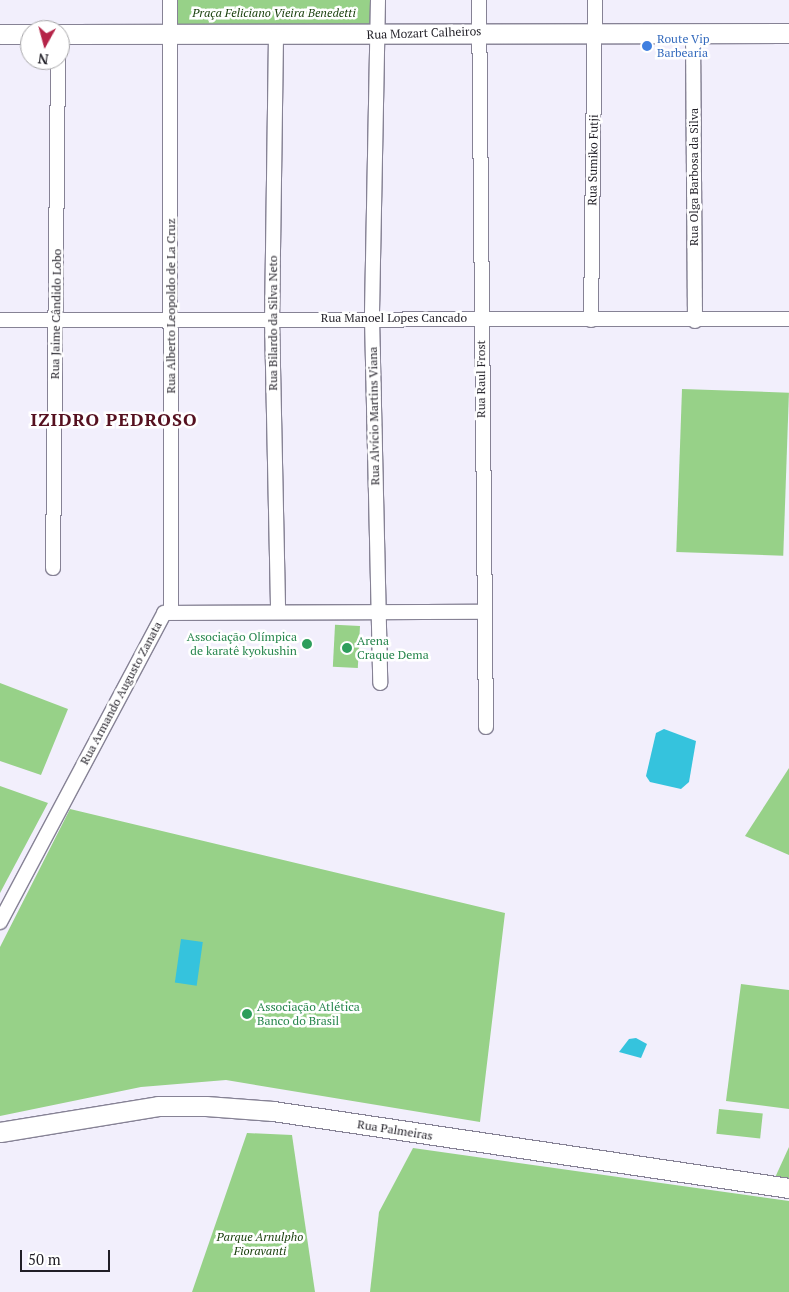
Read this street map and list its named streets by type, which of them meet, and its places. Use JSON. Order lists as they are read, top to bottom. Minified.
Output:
{"streets":{"street":["Rua Mozart Calheiros","Rua Sumiko Futji","Rua Olga Barbosa da Silva","Rua Alberto Leopoldo de La Cruz","Rua Jaime Cândido Lobo","Rua Manoel Lopes Cancado","Rua Bilardo da Silva Neto","Rua Raul Frost","Rua Alvício Martins Viana","Rua Armando Augusto Zanata","Rua Palmeiras"]},"crossings":[["Rua Mozart Calheiros","Rua Sumiko Futji"],["Rua Mozart Calheiros","Rua Olga Barbosa da Silva"],["Rua Mozart Calheiros","Rua Alberto Leopoldo de La Cruz"],["Rua Mozart Calheiros","Rua Bilardo da Silva Neto"],["Rua Mozart Calheiros","Rua Raul Frost"],["Rua Mozart Calheiros","Rua Alvício Martins Viana"],["Rua Sumiko Futji","Rua Manoel Lopes Cancado"],["Rua Olga Barbosa da Silva","Rua Manoel Lopes Cancado"],["Rua Alberto Leopoldo de La Cruz","Rua Manoel Lopes Cancado"],["Rua Alberto Leopoldo de La Cruz","Rua Armando Augusto Zanata"],["Rua Jaime Cândido Lobo","Rua Manoel Lopes Cancado"],["Rua Manoel Lopes Cancado","Rua Bilardo da Silva Neto"],["Rua Manoel Lopes Cancado","Rua Raul Frost"],["Rua Manoel Lopes Cancado","Rua Alvício Martins Viana"],["Rua Bilardo da Silva Neto","Rua Armando Augusto Zanata"],["Rua Raul Frost","Rua Armando Augusto Zanata"],["Rua Alvício Martins Viana","Rua Armando Augusto Zanata"]],"districts":["IZIDRO PEDROSO"],"parks":["Praça Feliciano Vieira Benedetti","Parque Arnulpho Fioravanti"],"places":["Route Vip Barbearia","Associação Olímpica de karatê kyokushin","Arena Craque Dema","Associação Atlética Banco do Brasil"],"scale_bar":"50 m","north":"bottom"}
